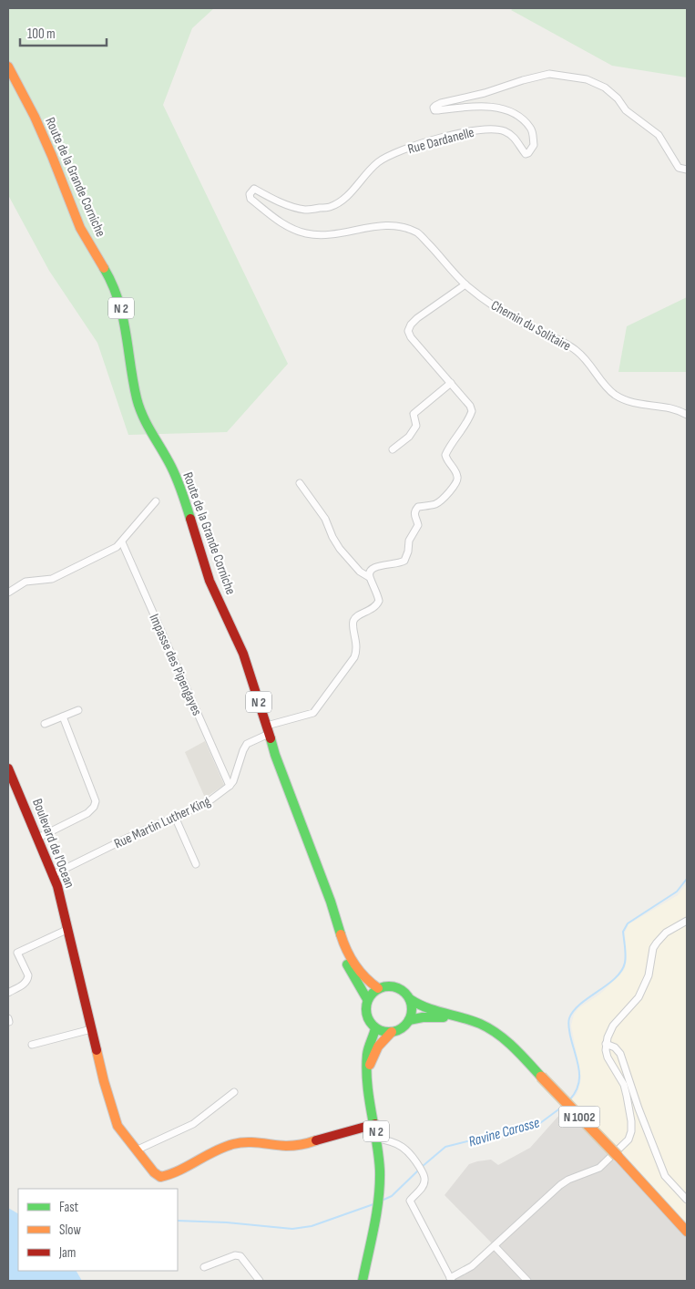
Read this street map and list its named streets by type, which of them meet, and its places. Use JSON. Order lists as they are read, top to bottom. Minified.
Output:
{"streets":{"main road":["Route de la Grande Corniche","N 2","Boulevard de l'Ocean","N 1002"],"street":["Rue Dardanelle","Chemin du Solitaire","Impasse des Pipengayes","Rue Martin Luther King"]},"crossings":[["Rue Dardanelle","Chemin du Solitaire"],["Route de la Grande Corniche","N 2"],["Route de la Grande Corniche","Rue Martin Luther King"],["Route de la Grande Corniche","N 1002"],["N 2","Boulevard de l'Ocean"],["N 2","N 1002"],["Impasse des Pipengayes","Rue Martin Luther King"],["Rue Martin Luther King","Boulevard de l'Ocean"]],"water":["Ravine Carosse"],"legend":["Fast","Slow","Jam"],"scale_bar":"100 m"}
